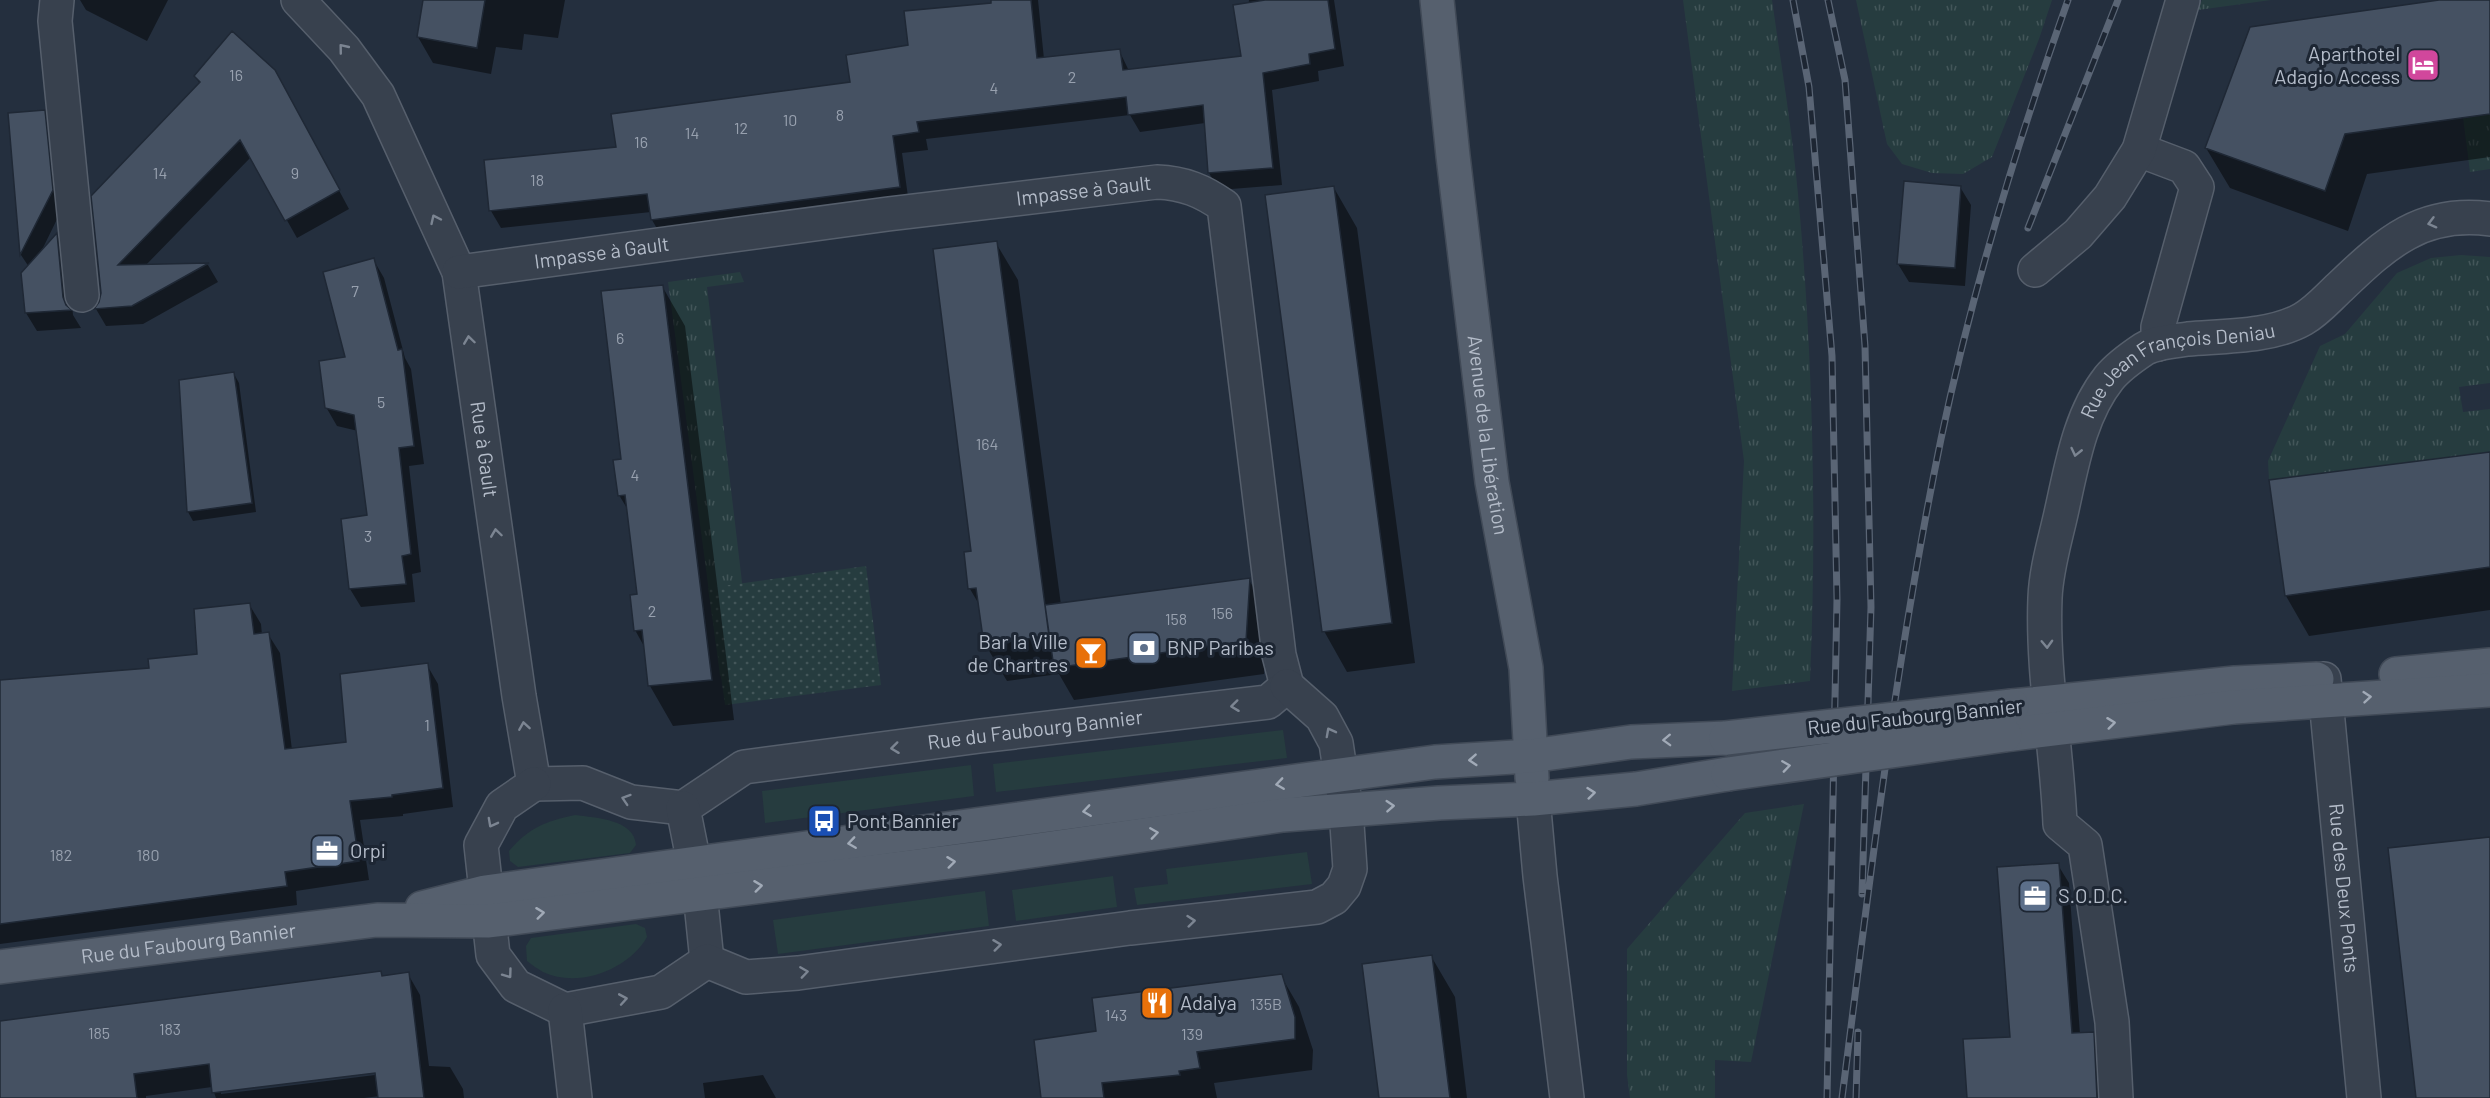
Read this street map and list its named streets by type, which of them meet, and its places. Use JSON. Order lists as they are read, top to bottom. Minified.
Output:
{"streets":{"main road":["Avenue de la Libération","Rue du Faubourg Bannier"],"street":["Impasse à Gault","Rue Jean François Deniau","Rue à Gault","Rue des Deux Ponts"]},"crossings":[["Impasse à Gault","Rue à Gault"],["Impasse à Gault","Rue du Faubourg Bannier"],["Rue Jean François Deniau","Rue du Faubourg Bannier"],["Avenue de la Libération","Rue du Faubourg Bannier"],["Rue du Faubourg Bannier","Rue des Deux Ponts"]],"one_way":["Rue Jean François Deniau","Rue à Gault"],"places":{"hotel":["Aparthotel Adagio Access"],"bank":["BNP Paribas"],"bar":["Bar la Ville de Chartres"],"bus stop":["Pont Bannier"],"office":["Orpi","S.O.D.C."],"restaurant":["Adalya"]},"house_numbers":["16","2","4","8","10","12","14","16","14","9","18","7","6","5","164","4","3","2","156","158","1","182","180","135B","143","183","185","139"]}
